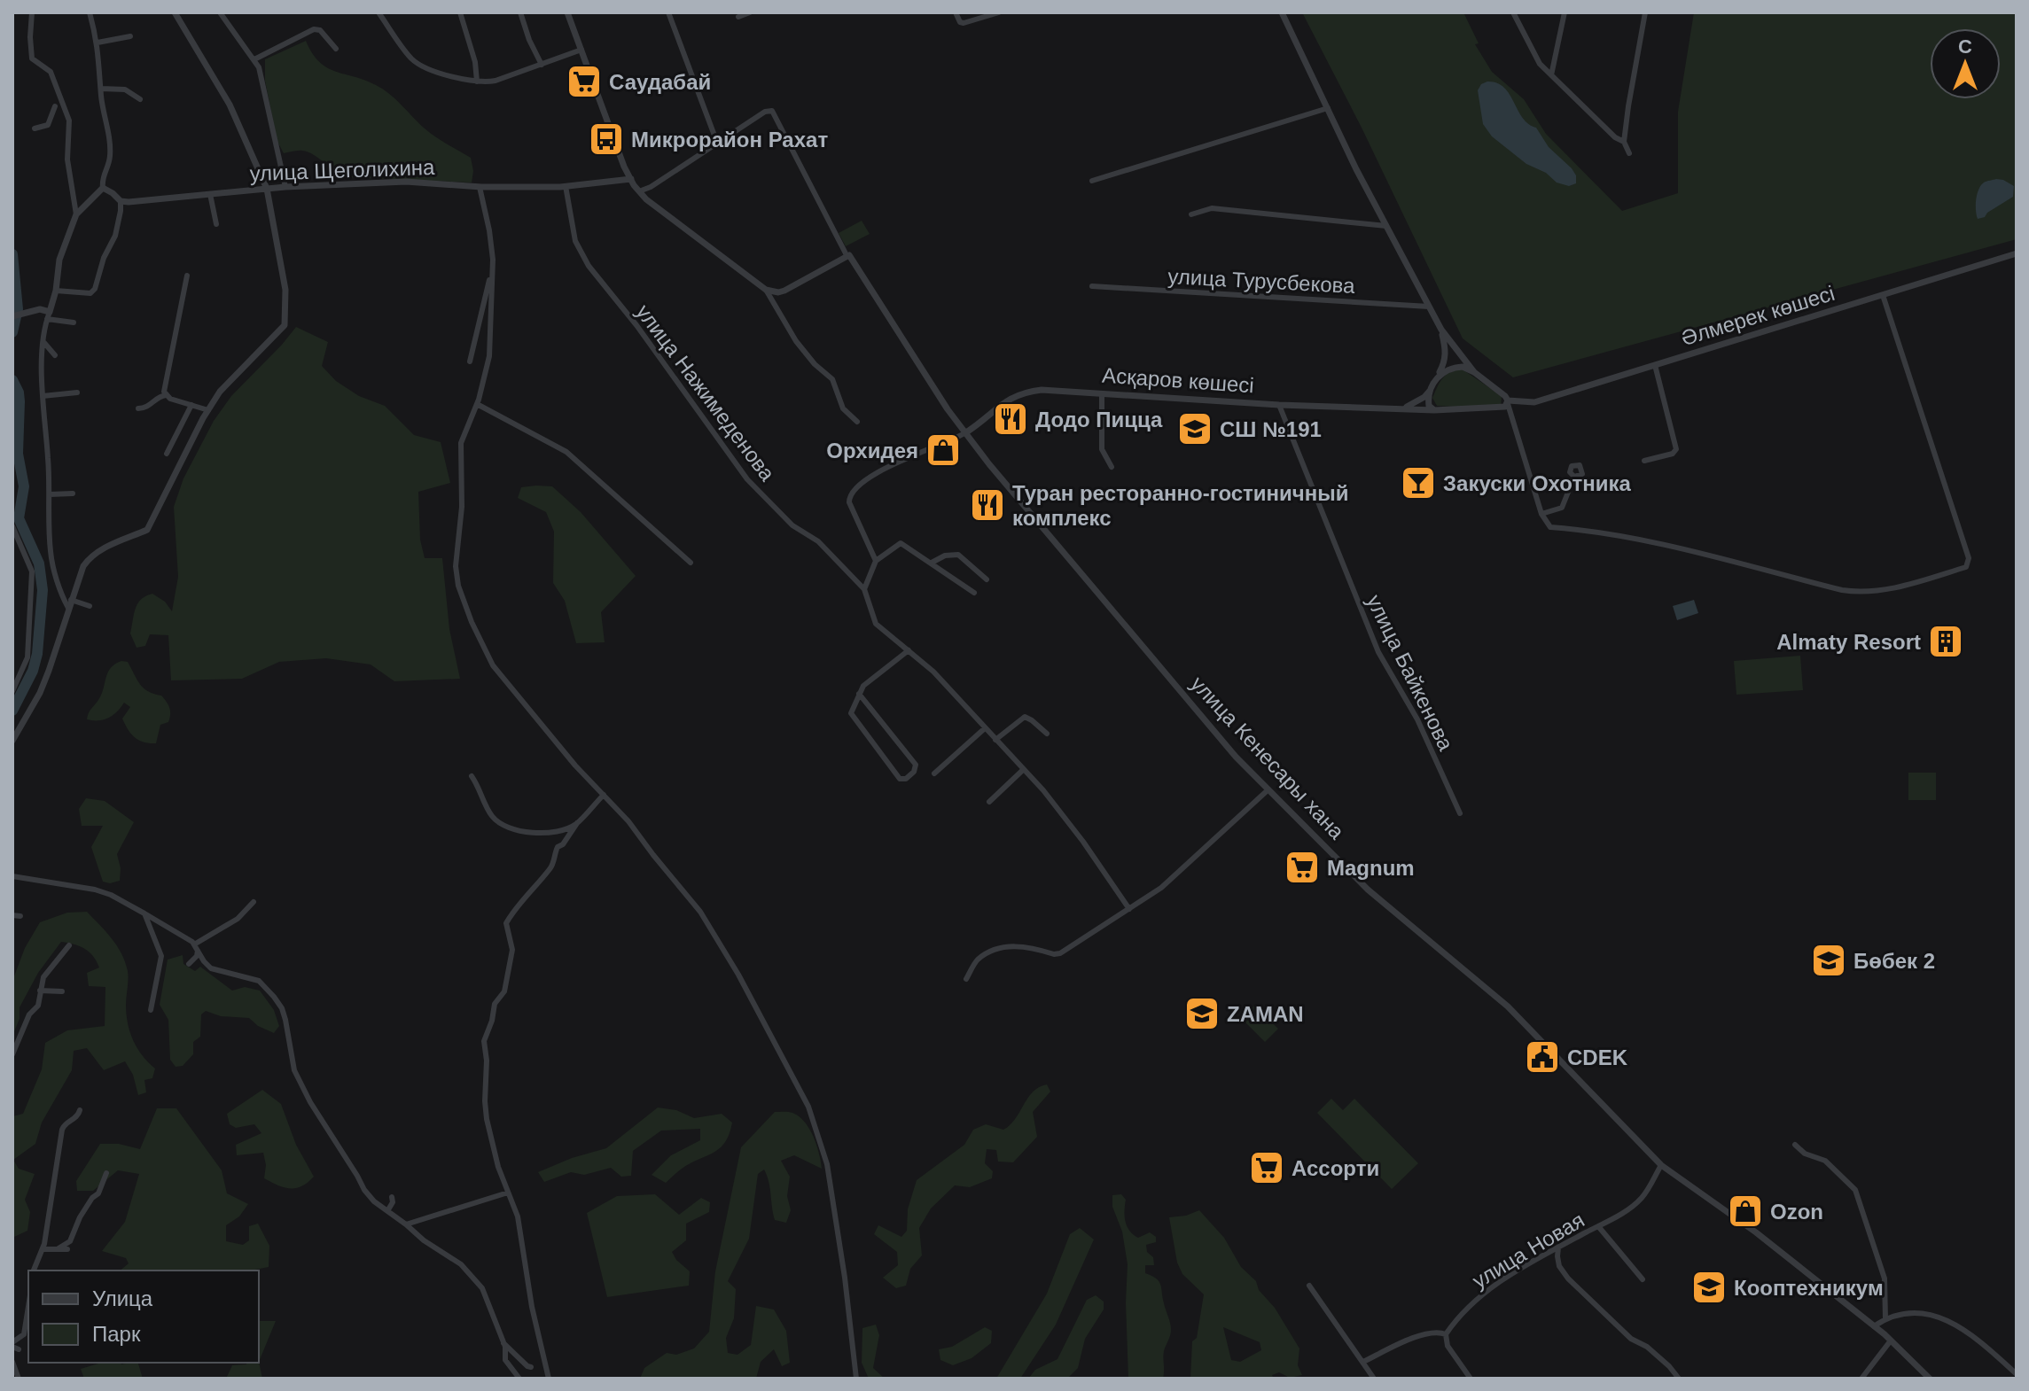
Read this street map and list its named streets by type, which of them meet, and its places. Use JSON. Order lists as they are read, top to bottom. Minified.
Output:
{"streets":{"street":["улица Щеголихина","улица Турусбекова","Әлмерек көшесі","Асқаров көшесі","улица Нажимеденова","улица Байкенова","улица Кенесары хана","улица Новая"]},"crossings":[["улица Щеголихина","улица Нажимеденова"],["Әлмерек көшесі","Асқаров көшесі"],["Асқаров көшесі","улица Байкенова"],["Асқаров көшесі","улица Кенесары хана"],["улица Кенесары хана","улица Новая"]],"places":{"supermarket":["Саудабай","Magnum","Ассорти"],"bus stop":["Микрорайон Рахат"],"restaurant":["Додо Пицца","Туран ресторанно-гостиничный комплекс"],"school or university":["СШ №191","Бөбек 2","ZAMAN","Кооптехникум"],"shop":["Орхидея","Ozon"],"bar":["Закуски Охотника"],"building":["Almaty Resort"],"public building":["CDEK"]},"legend":["Улица","Парк"],"north":"top"}
